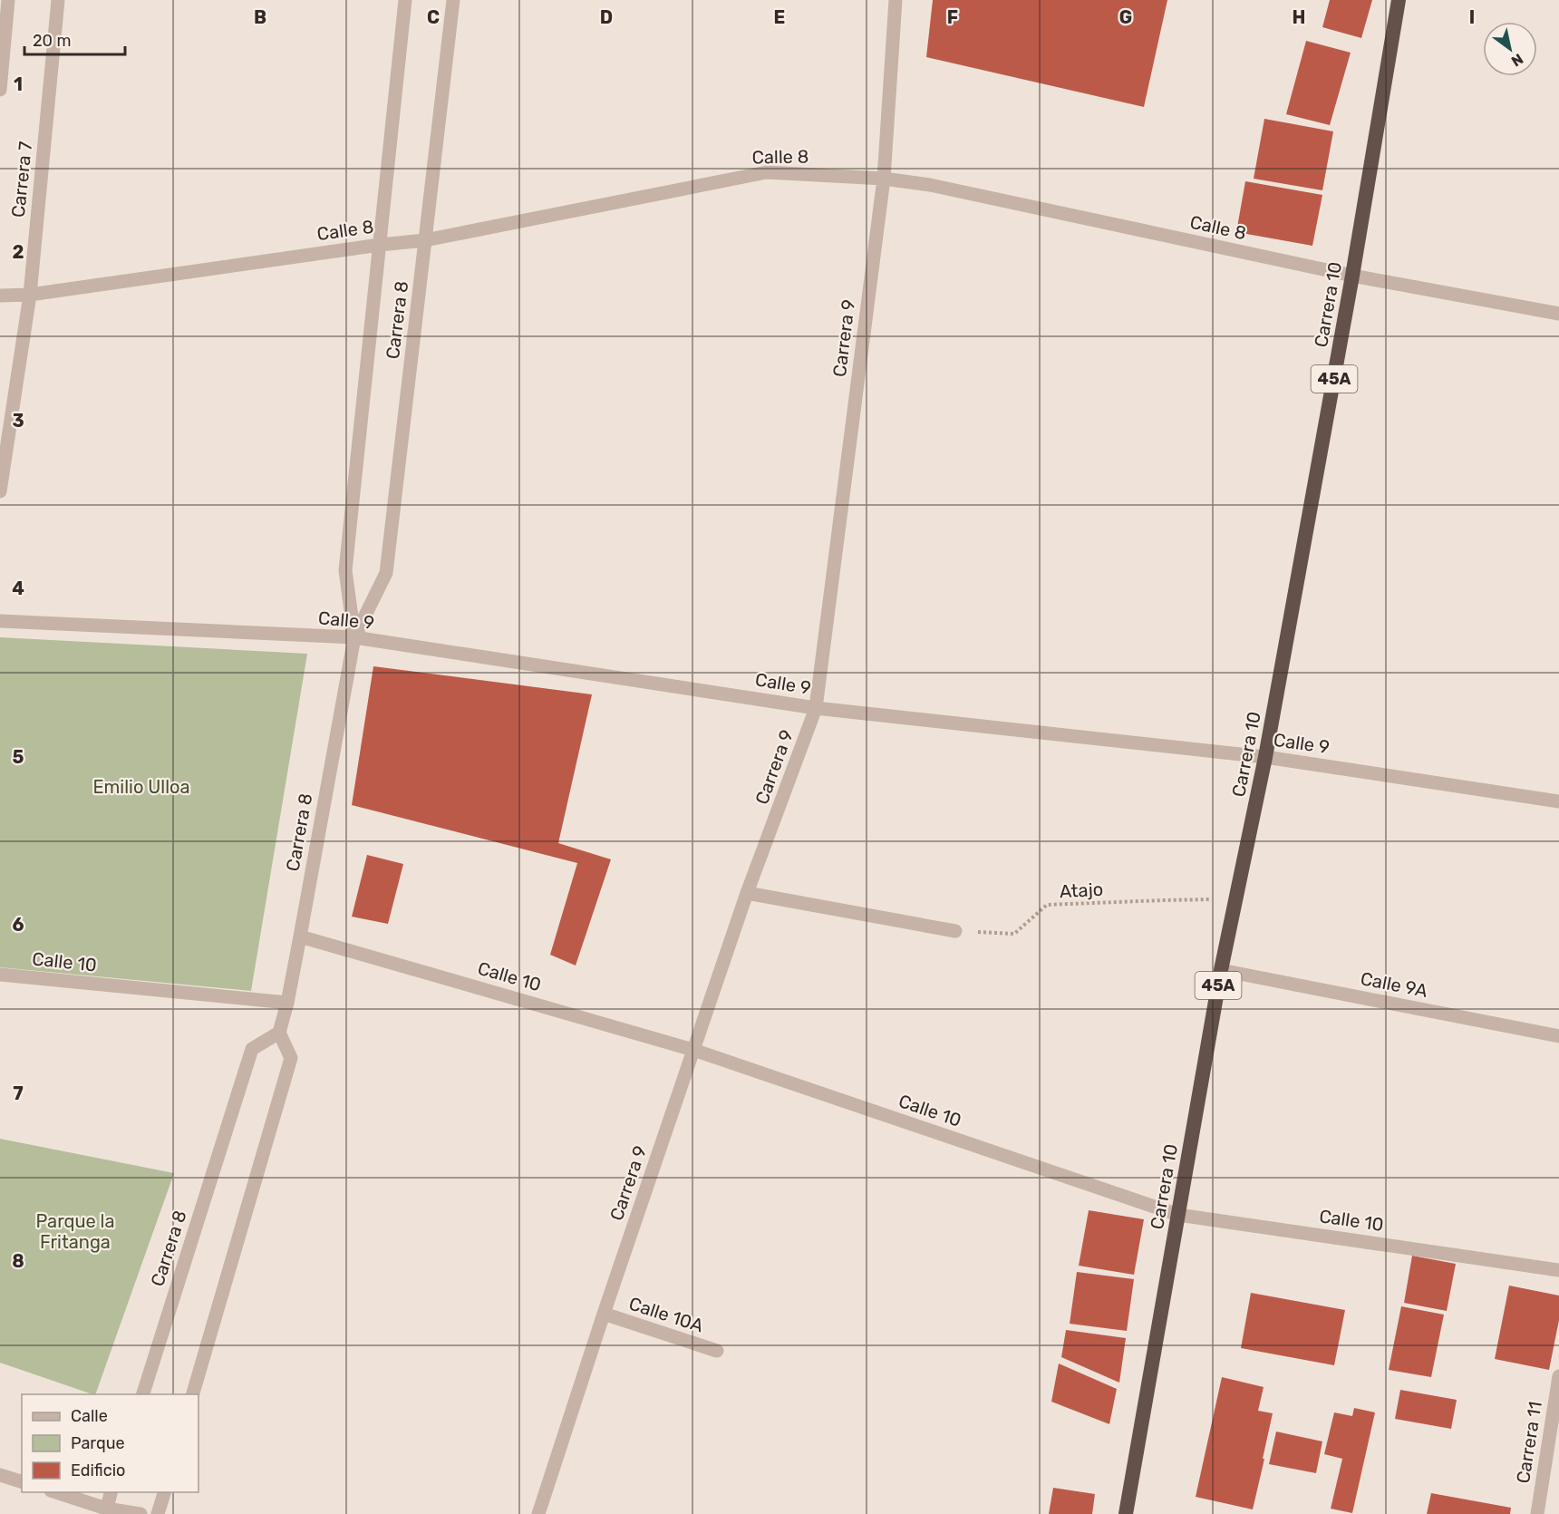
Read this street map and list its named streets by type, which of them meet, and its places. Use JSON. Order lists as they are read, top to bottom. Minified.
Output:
{"streets":{"highway":["Carrera 10","45A"],"street":["Calle 8","Carrera 7","Carrera 8","Carrera 9","Calle 9","Calle 10","Calle 9A","Calle 10A","Carrera 11"],"path":["Atajo"]},"crossings":[["Calle 8","Carrera 7"],["Calle 8","Carrera 10"],["Calle 8","Carrera 8"],["Calle 8","Carrera 9"],["Carrera 10","Calle 9"],["Carrera 10","Calle 10"],["Carrera 10","Calle 9A"],["Carrera 8","Calle 9"],["Carrera 8","Calle 10"],["Carrera 9","Calle 9"],["Carrera 9","Calle 10"],["Carrera 9","Calle 10A"]],"parks":["Emilio Ulloa","Parque la Fritanga"],"legend":["Calle","Parque","Edificio"],"scale_bar":"20 m","north":"bottom right","grid":{"columns":["B","C","D","E","F","G","H","I"],"rows":["1","2","3","4","5","6","7","8"]}}
